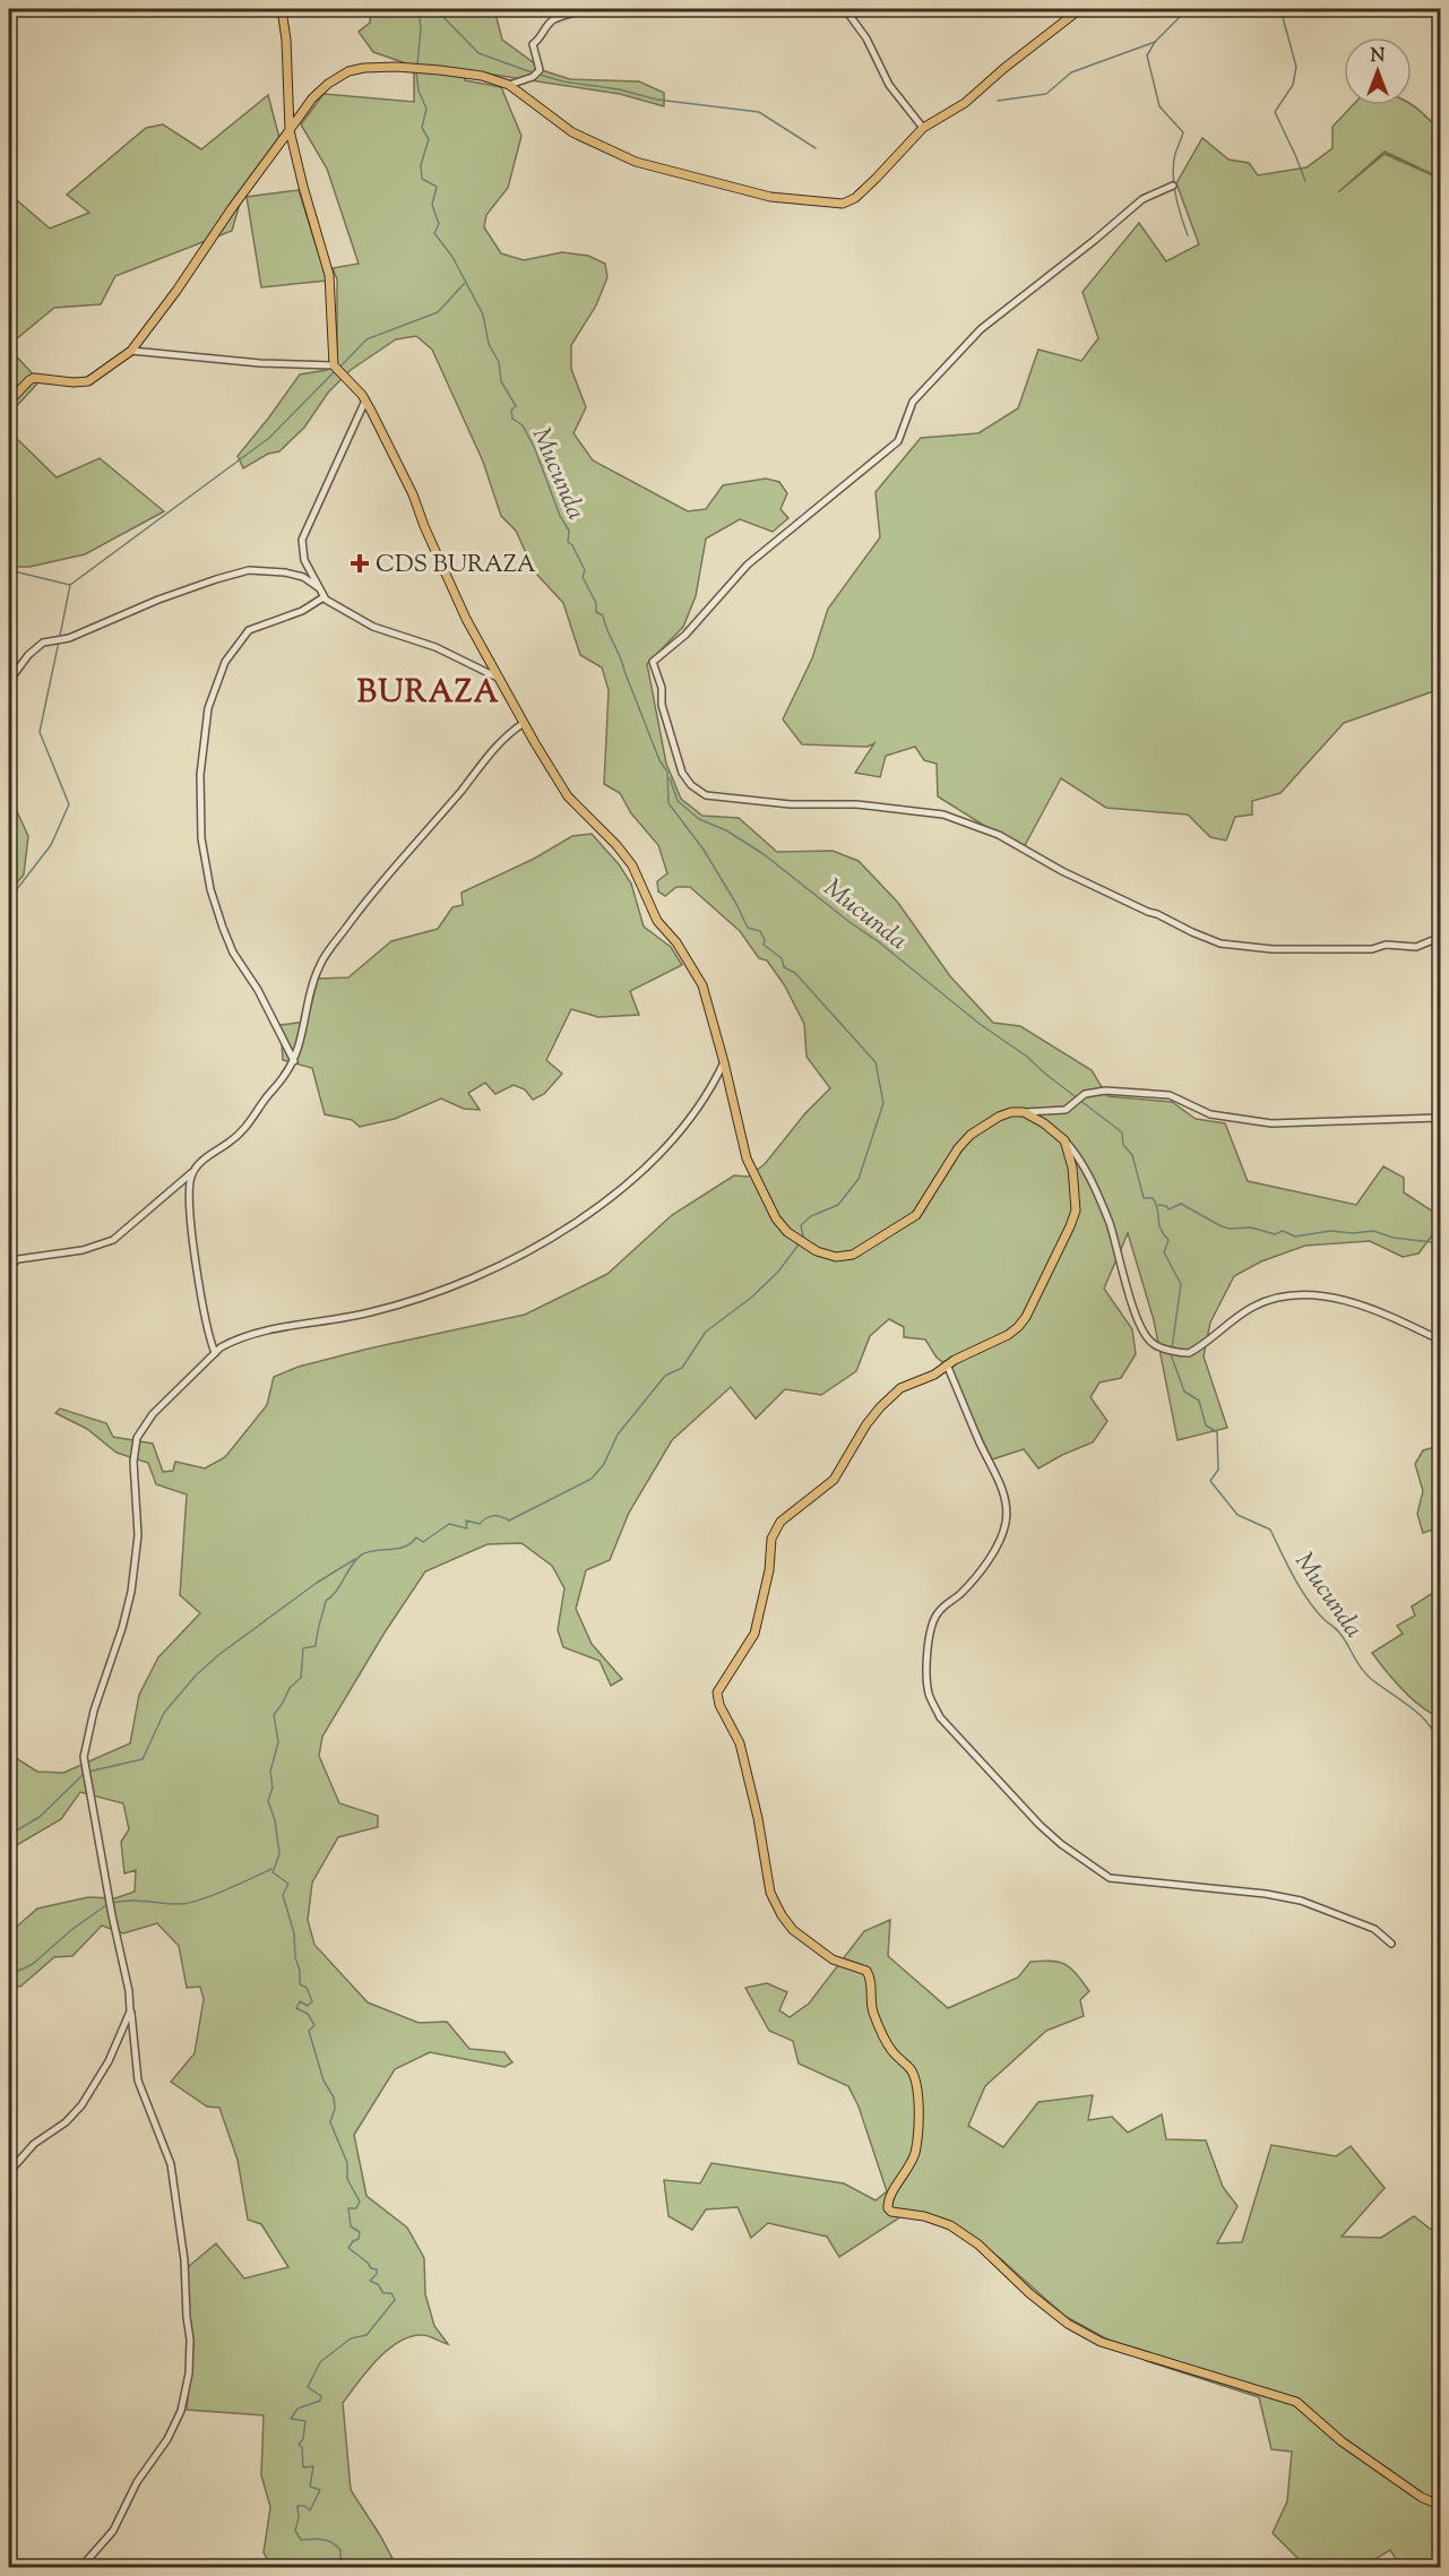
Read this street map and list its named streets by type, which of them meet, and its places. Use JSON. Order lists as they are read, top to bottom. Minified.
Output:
{"districts":["BURAZA"],"water":["Mucunda"],"places":{"health":["CDS BURAZA"]},"north":"top"}
